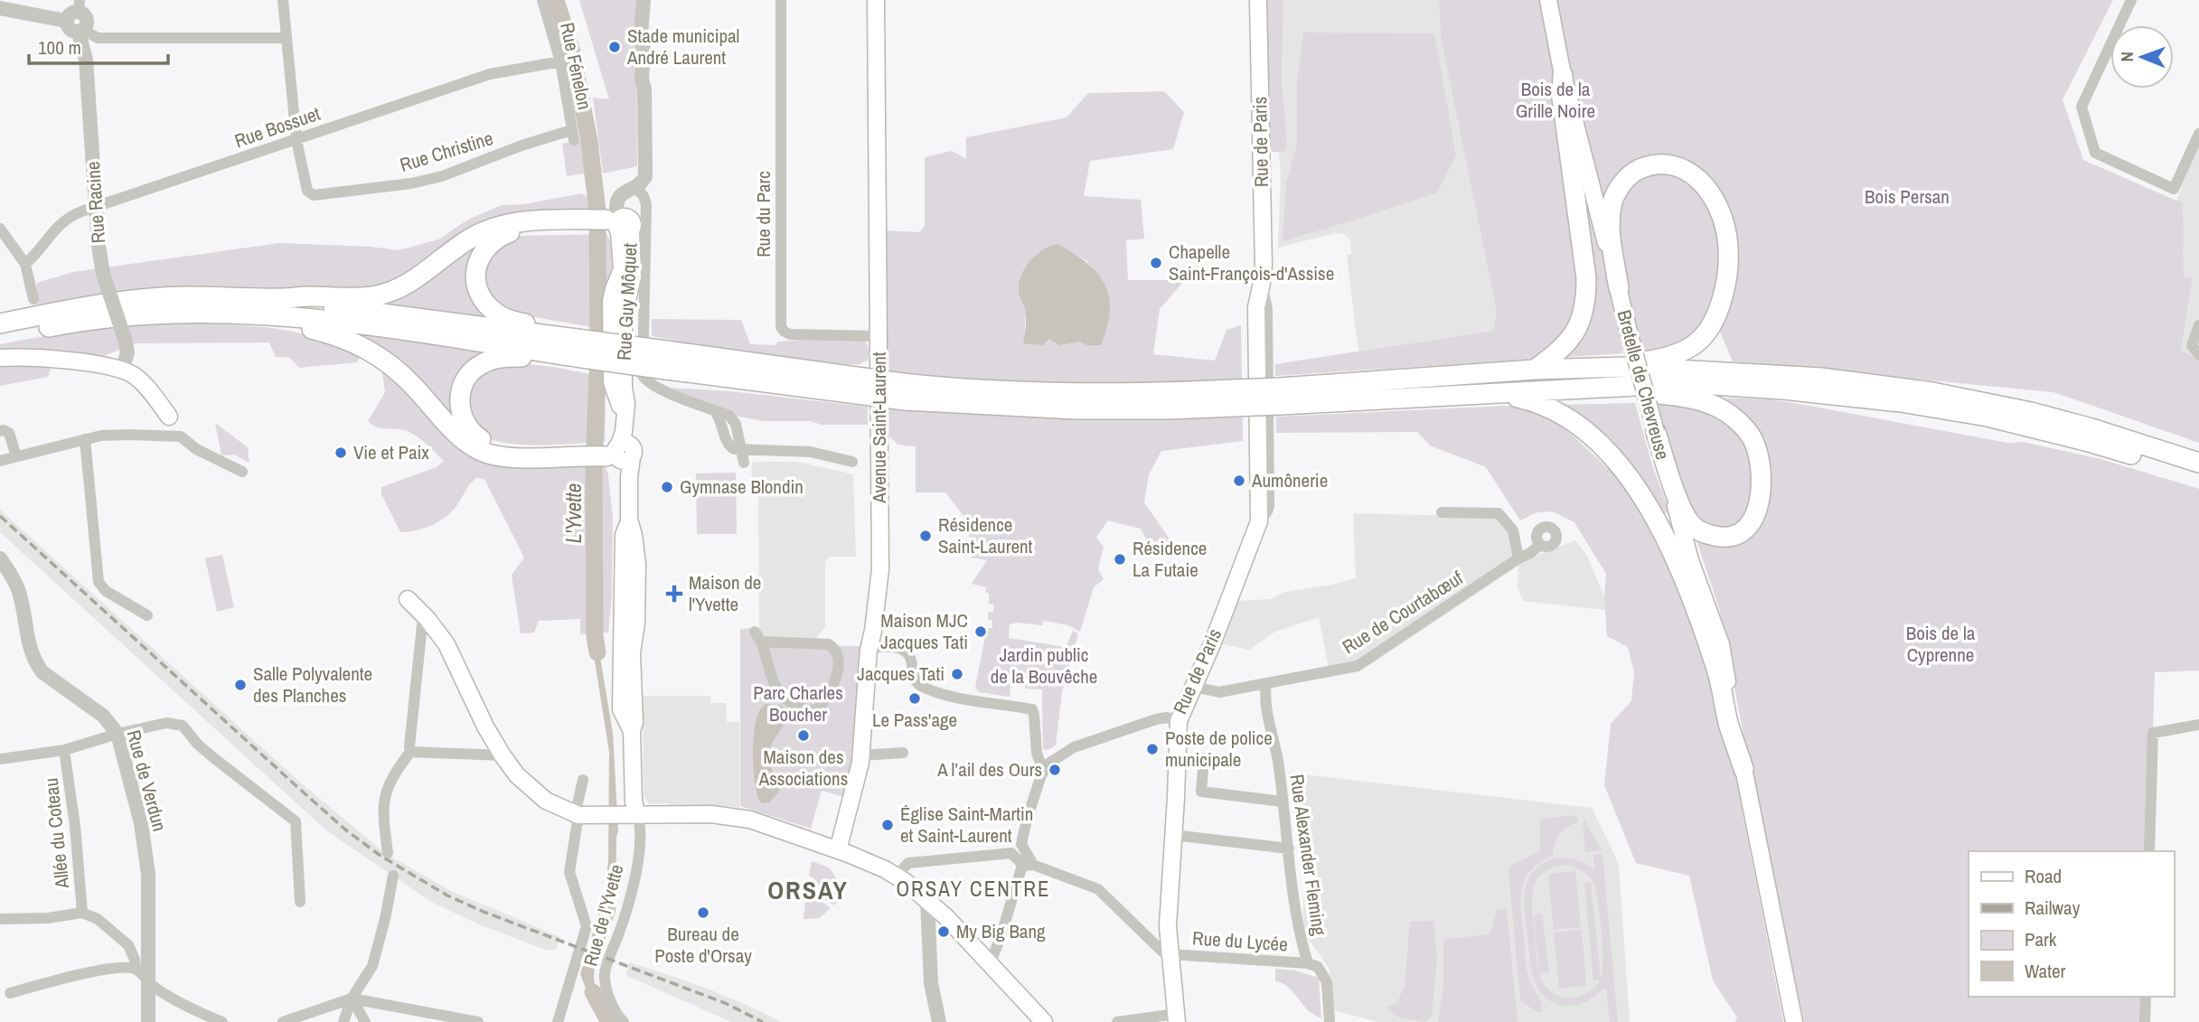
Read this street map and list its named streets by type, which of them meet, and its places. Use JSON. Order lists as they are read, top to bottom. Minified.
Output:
{"streets":{"main road":["Rue de Paris","Rue Guy Môquet","Bretelle de Chevreuse","Avenue Saint-Laurent"],"street":["Rue Fénelon","Rue Bossuet","Rue Christine","Rue Racine","Rue du Parc","Rue de Courtabœuf","Rue de Verdun","Allée du Coteau","Rue Alexander Fleming","Rue de l'Yvette","Rue du Lycée"]},"crossings":[["Rue Fénelon","Rue Bossuet"],["Rue Fénelon","Rue Christine"],["Rue Bossuet","Rue Christine"],["Rue Bossuet","Rue Racine"],["Rue du Parc","Avenue Saint-Laurent"],["Rue Guy Môquet","Rue de l'Yvette"],["Rue de Courtabœuf","Rue Alexander Fleming"],["Rue Alexander Fleming","Rue du Lycée"]],"districts":["ORSAY CENTRE","ORSAY"],"water":["L'Yvette"],"parks":["Bois de la Grille Noire","Bois Persan","Bois de la Cyprenne","Jardin public de la Bouvêche","Parc Charles Boucher"],"places":{"other":["Stade municipal André Laurent","Chapelle Saint-François-d'Assise","Vie et Paix","Aumônerie","Gymnase Blondin","Résidence Saint-Laurent","Résidence La Futaie","Maison MJC Jacques Tati","Jacques Tati","Salle Polyvalente des Planches","Le Pass'age","Maison des Associations","Poste de police municipale","A l’ail des Ours","Église Saint-Martin et Saint-Laurent","Bureau de Poste d'Orsay","My Big Bang"],"health":["Maison de l'Yvette"]},"legend":["Road","Railway","Park","Water"],"scale_bar":"100 m","north":"left"}
